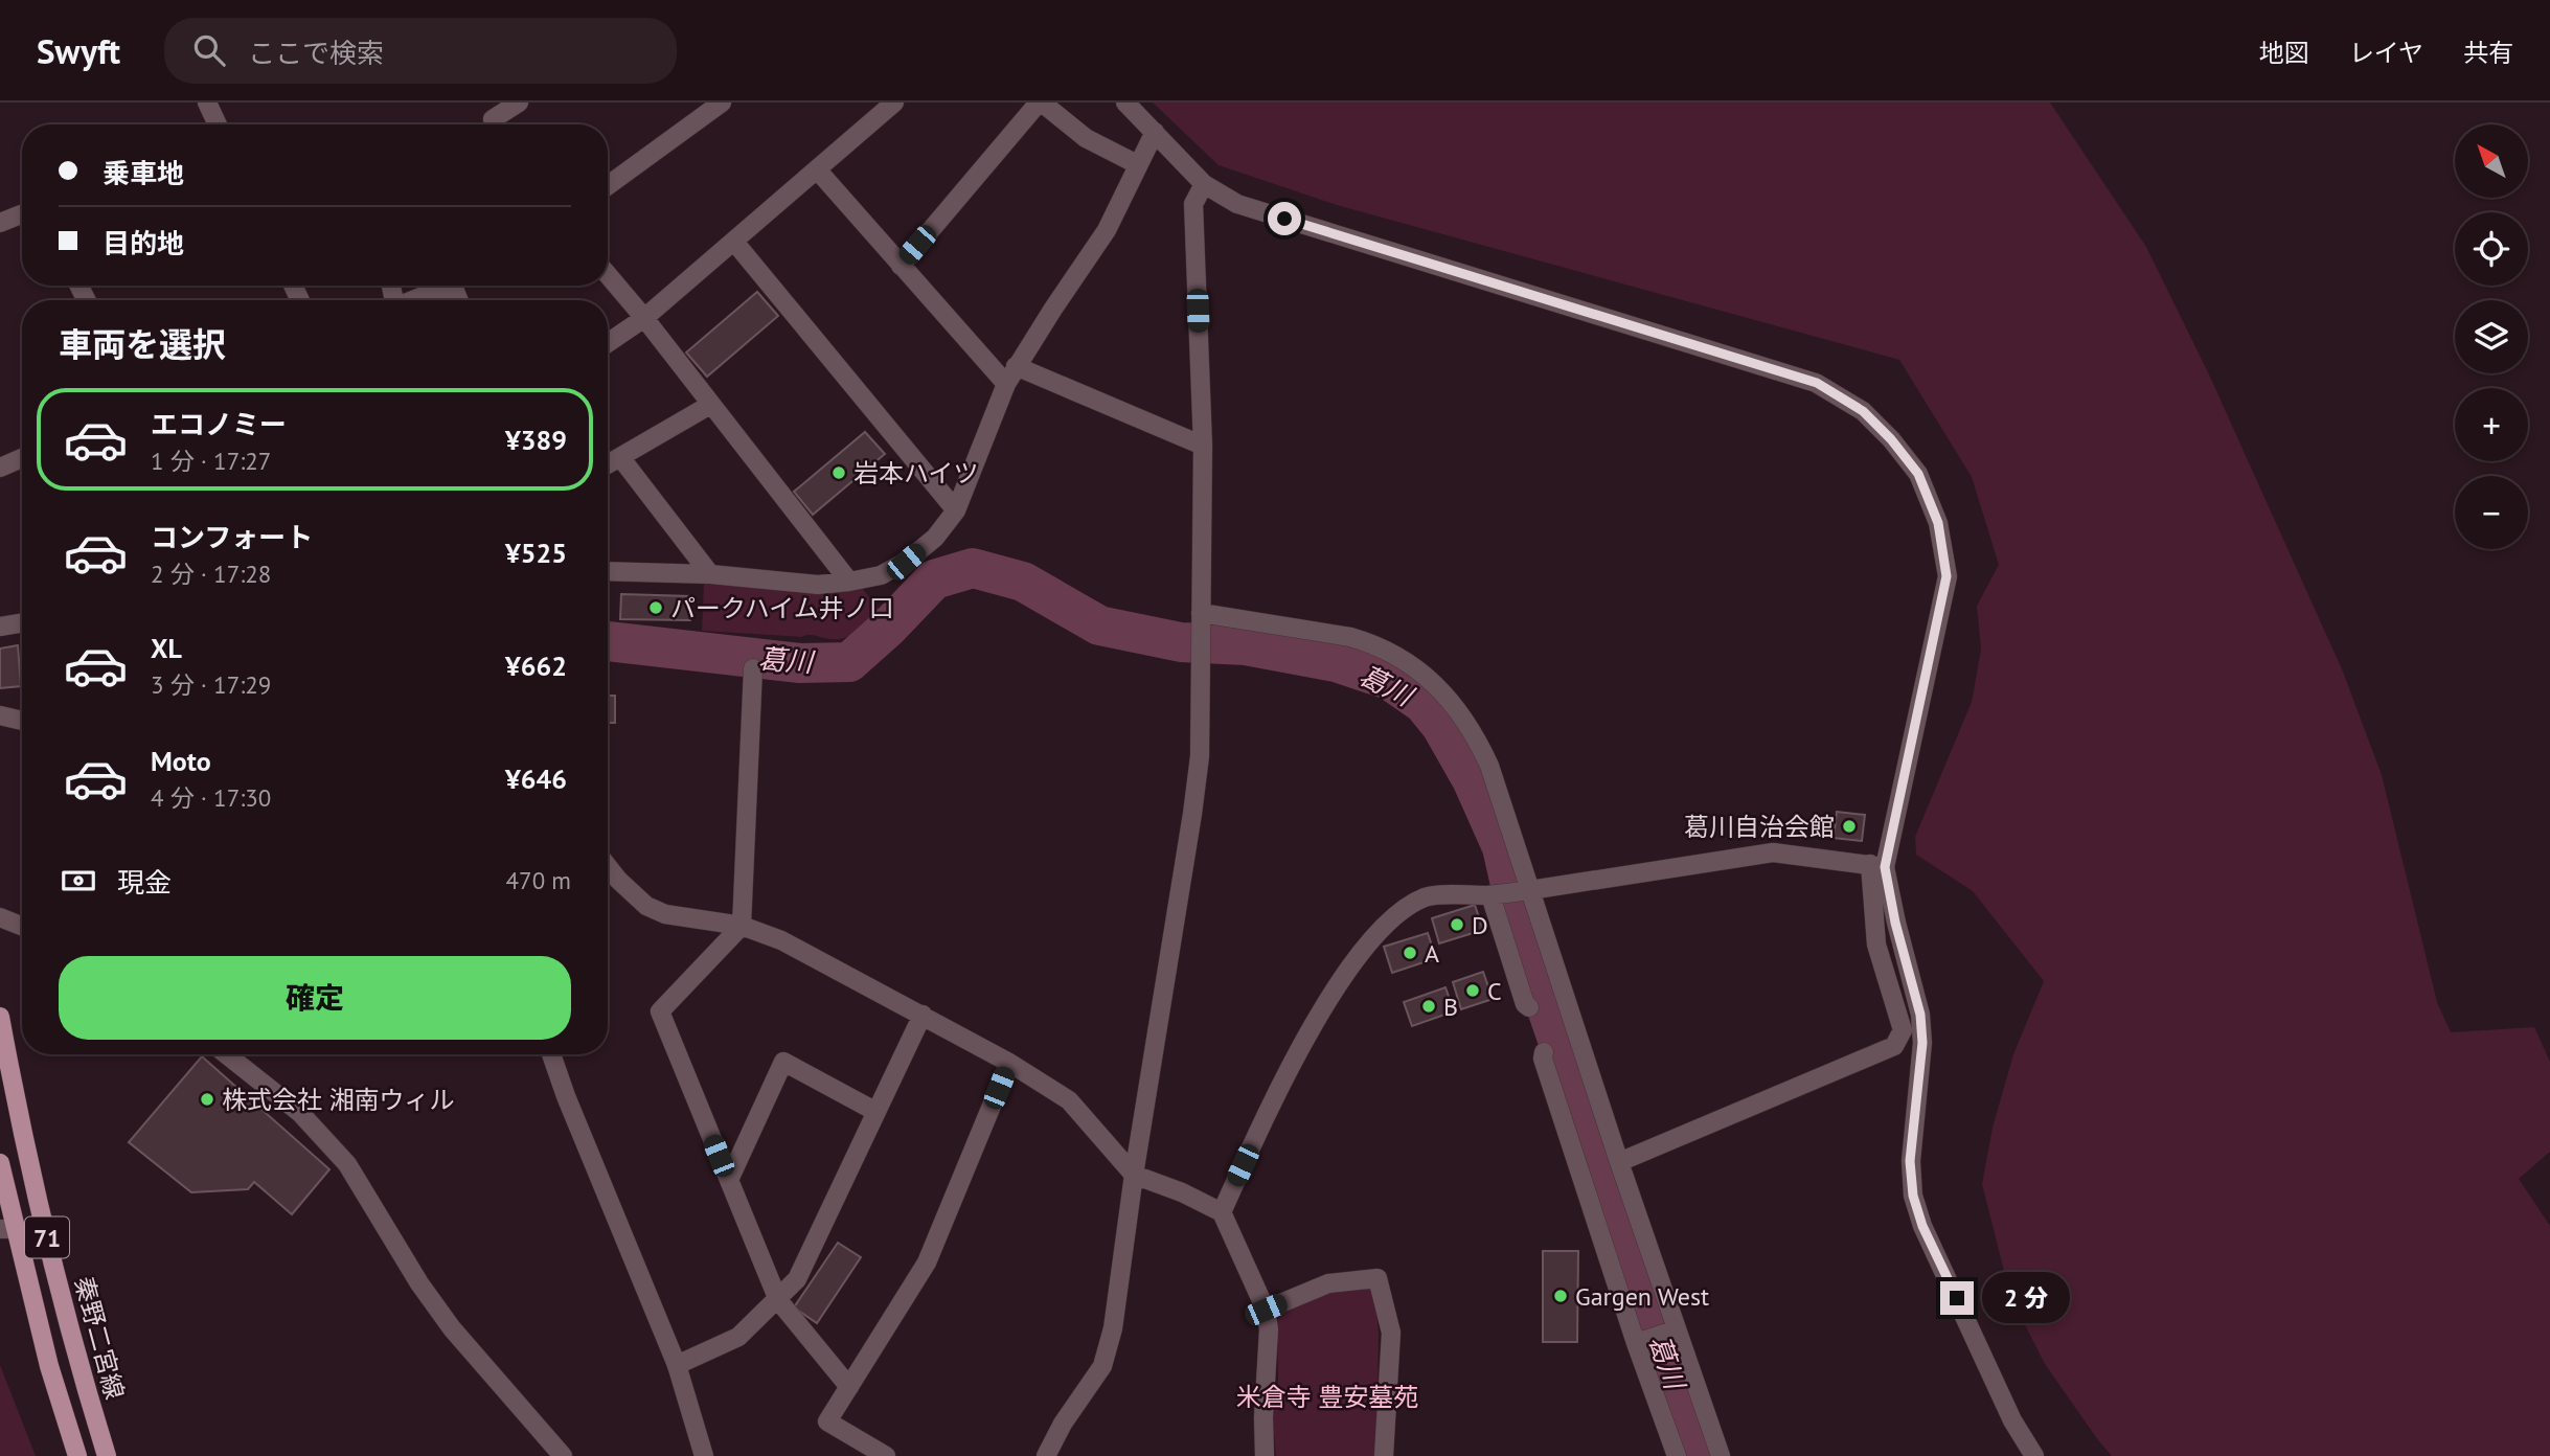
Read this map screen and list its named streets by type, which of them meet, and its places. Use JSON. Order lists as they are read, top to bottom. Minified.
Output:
{"streets":{"main road":["71","秦野二宮線"]},"water":["葛川"],"parks":["米倉寺 豊安墓苑"],"places":["岩本ハイツ","パークハイム井ノ口","葛川自治会館","D","A","C","B","株式会社 湘南ウィル","Gargen West"],"north":"top left","page":{"header":"Swyft","search":"ここで検索","nav":["地図","レイヤ","共有"],"map_buttons":["+","−"],"banner":["乗車地","目的地"],"heading":"車両を選択","list":[{"name":"エコノミー","note":"1 分 · 17:27","value":"¥389"},{"name":"コンフォート","note":"2 分 · 17:28","value":"¥525"},{"name":"XL","note":"3 分 · 17:29","value":"¥662"},{"name":"Moto","note":"4 分 · 17:30","value":"¥646"}],"pay":["現金","470 m"],"buttons":"確定","bubble":"2 分"}}
